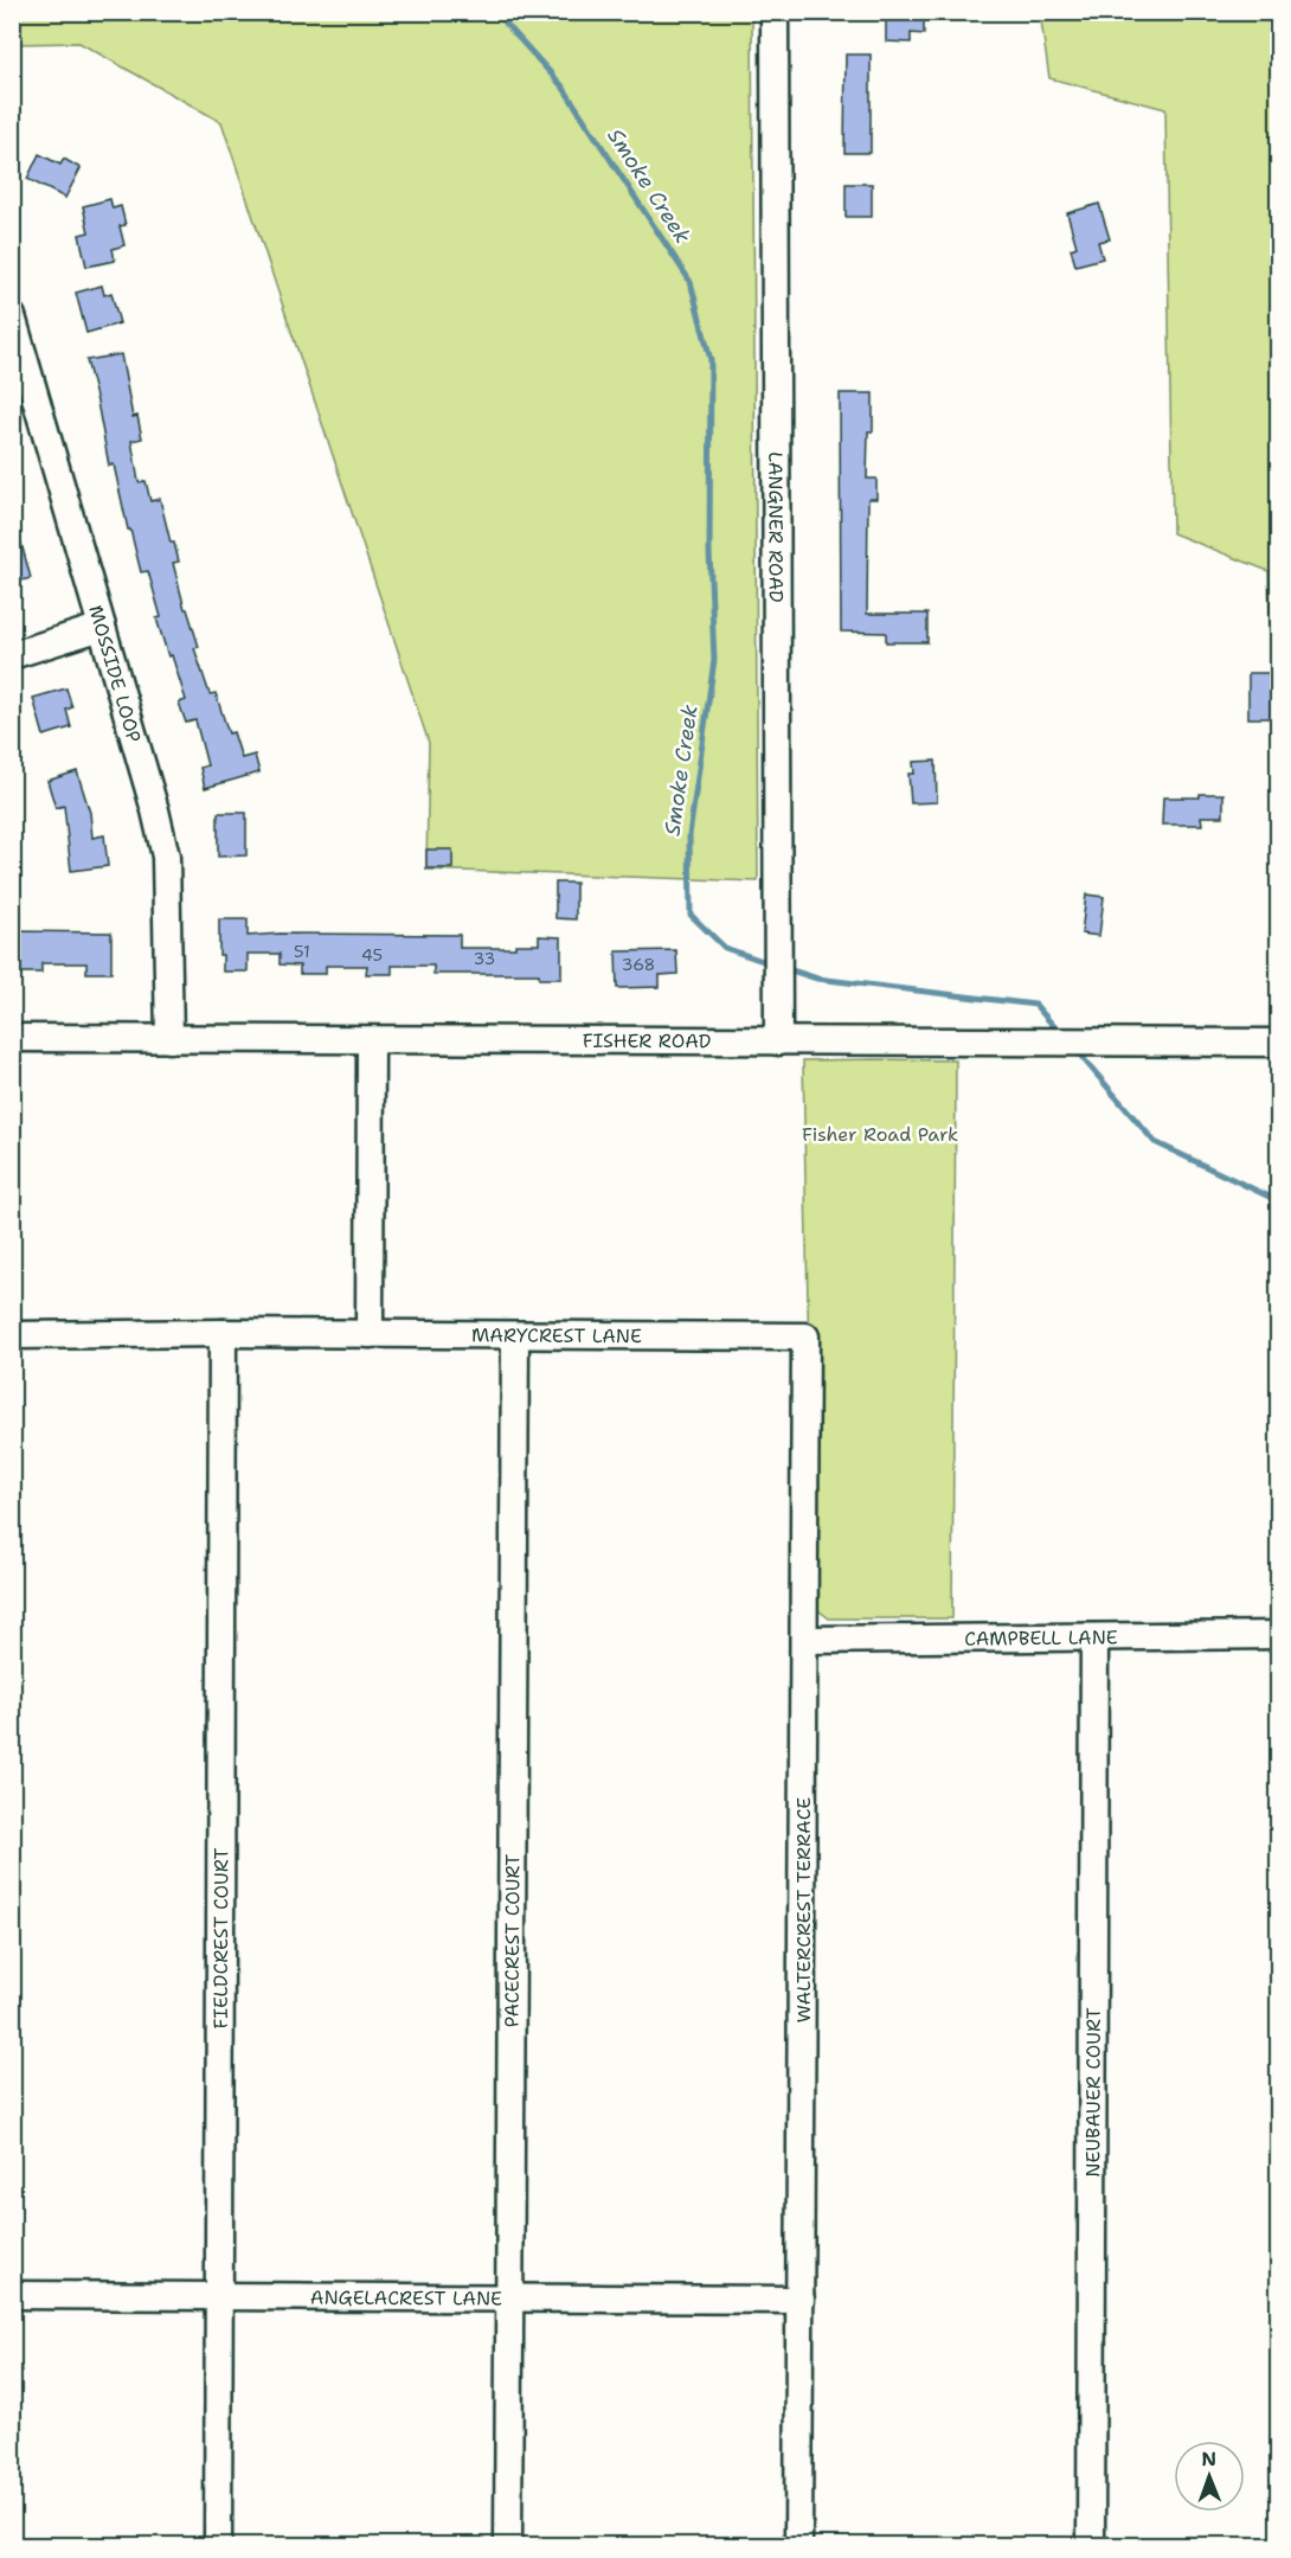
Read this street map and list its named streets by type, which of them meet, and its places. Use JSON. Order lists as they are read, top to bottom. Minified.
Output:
{"streets":{"street":["LANGNER ROAD","MOSSIDE LOOP","FISHER ROAD","MARYCREST LANE","CAMPBELL LANE","WALTERCREST TERRACE","FIELDCREST COURT","PACECREST COURT","NEUBAUER COURT","ANGELACREST LANE"]},"crossings":[["LANGNER ROAD","FISHER ROAD"],["MOSSIDE LOOP","FISHER ROAD"],["MARYCREST LANE","WALTERCREST TERRACE"],["MARYCREST LANE","FIELDCREST COURT"],["MARYCREST LANE","PACECREST COURT"],["CAMPBELL LANE","WALTERCREST TERRACE"],["CAMPBELL LANE","NEUBAUER COURT"],["WALTERCREST TERRACE","ANGELACREST LANE"],["FIELDCREST COURT","ANGELACREST LANE"],["PACECREST COURT","ANGELACREST LANE"]],"water":["Smoke Creek"],"parks":["Fisher Road Park"],"house_numbers":["51","45","33","368"],"north":"top"}
